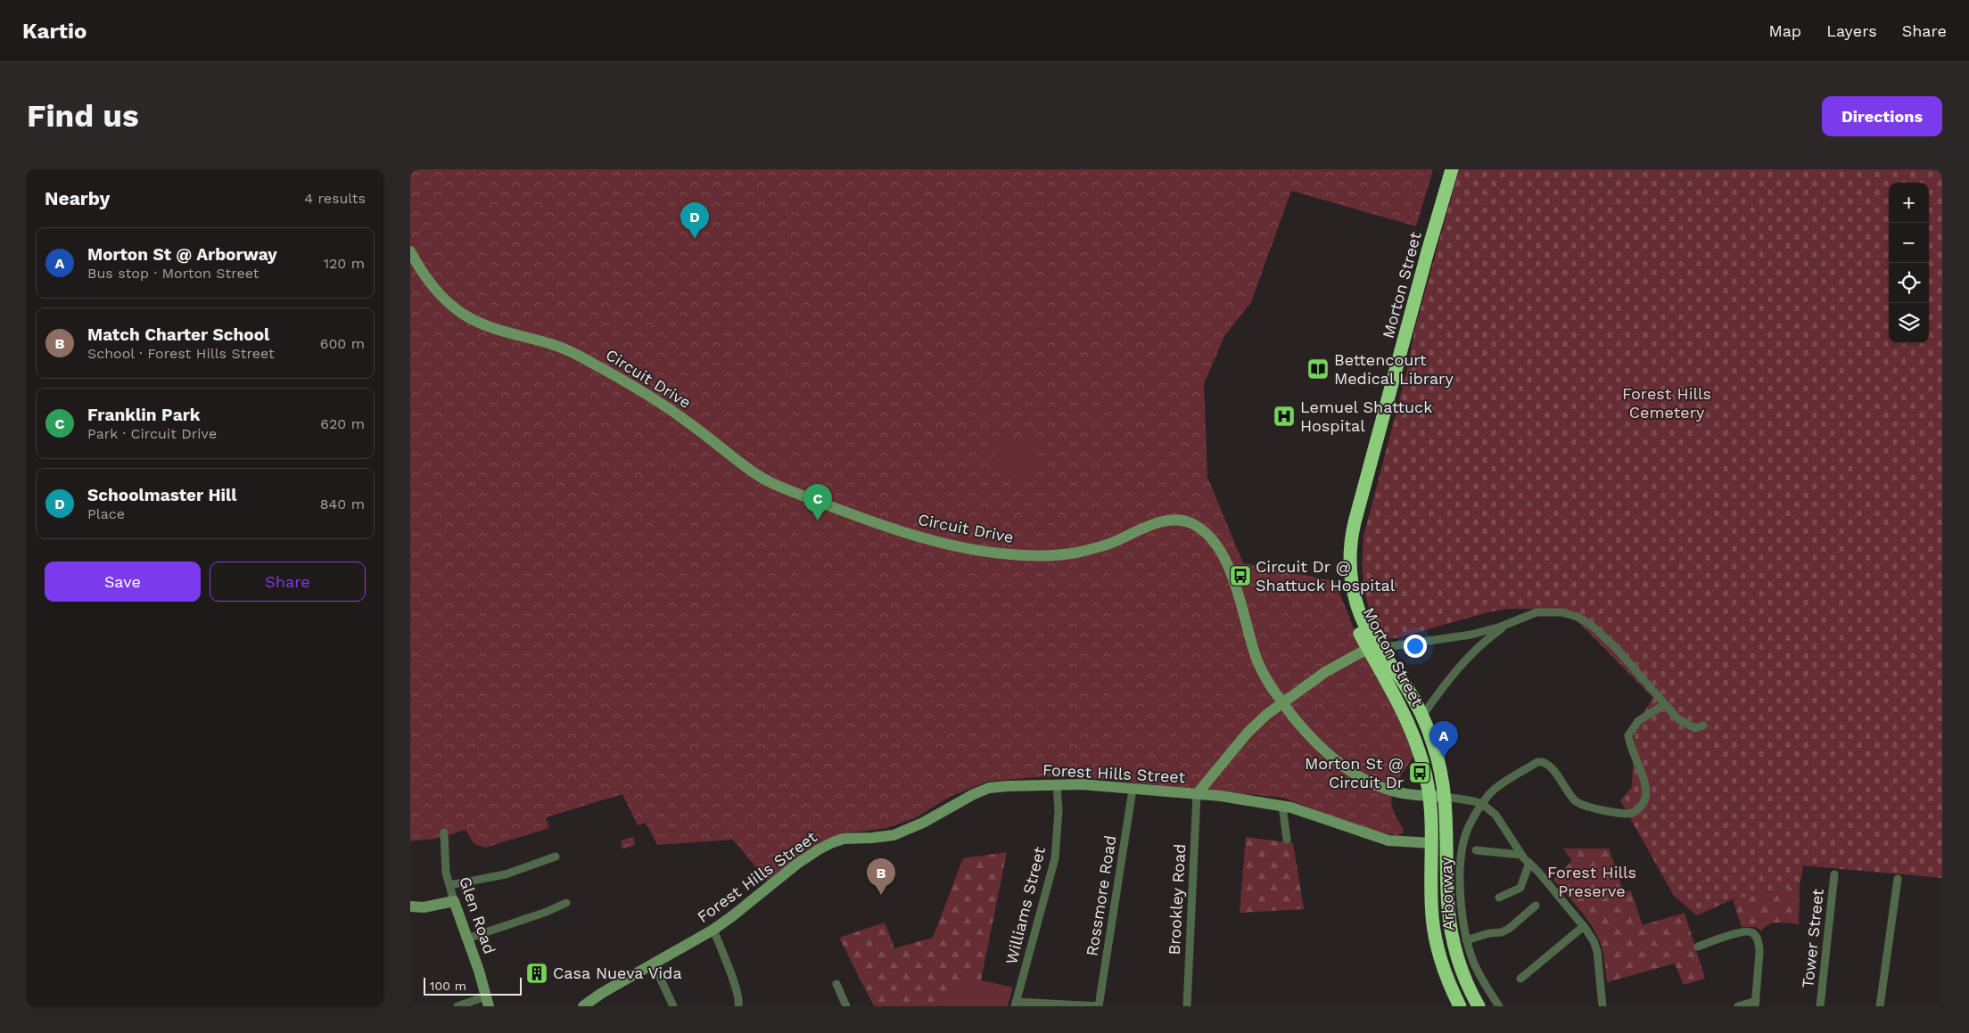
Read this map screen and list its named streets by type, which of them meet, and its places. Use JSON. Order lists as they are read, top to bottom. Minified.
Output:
{"streets":{"highway":["Morton Street","Arborway"],"street":["Circuit Drive","Forest Hills Street","Rossmore Road","Brookley Road","Williams Street","Glen Road","Tower Street"]},"crossings":[["Morton Street","Circuit Drive"],["Morton Street","Arborway"],["Circuit Drive","Arborway"],["Forest Hills Street","Arborway"],["Forest Hills Street","Rossmore Road"],["Forest Hills Street","Brookley Road"],["Forest Hills Street","Williams Street"]],"parks":["Forest Hills Cemetery","Forest Hills Preserve"],"places":{"library":["Bettencourt Medical Library"],"hospital":["Lemuel Shattuck Hospital"],"bus stop":["Circuit Dr @ Shattuck Hospital","Morton St @ Circuit Dr"],"building":["Casa Nueva Vida"]},"scale_bar":"100 m","page":{"header":"Kartio","nav":["Map","Layers","Share"],"buttons":["Directions",["Save","Share"]],"title":"Find us","heading":["Nearby","4 results"],"map_buttons":["+","−"],"pins":["D","C","A","B"],"list":[{"mark":"A","name":"Morton St @ Arborway","note":"Bus stop · Morton Street","value":"120 m"},{"mark":"B","name":"Match Charter School","note":"School · Forest Hills Street","value":"600 m"},{"mark":"C","name":"Franklin Park","note":"Park · Circuit Drive","value":"620 m"},{"mark":"D","name":"Schoolmaster Hill","note":"Place","value":"840 m"}],"scale":"100 m"}}
